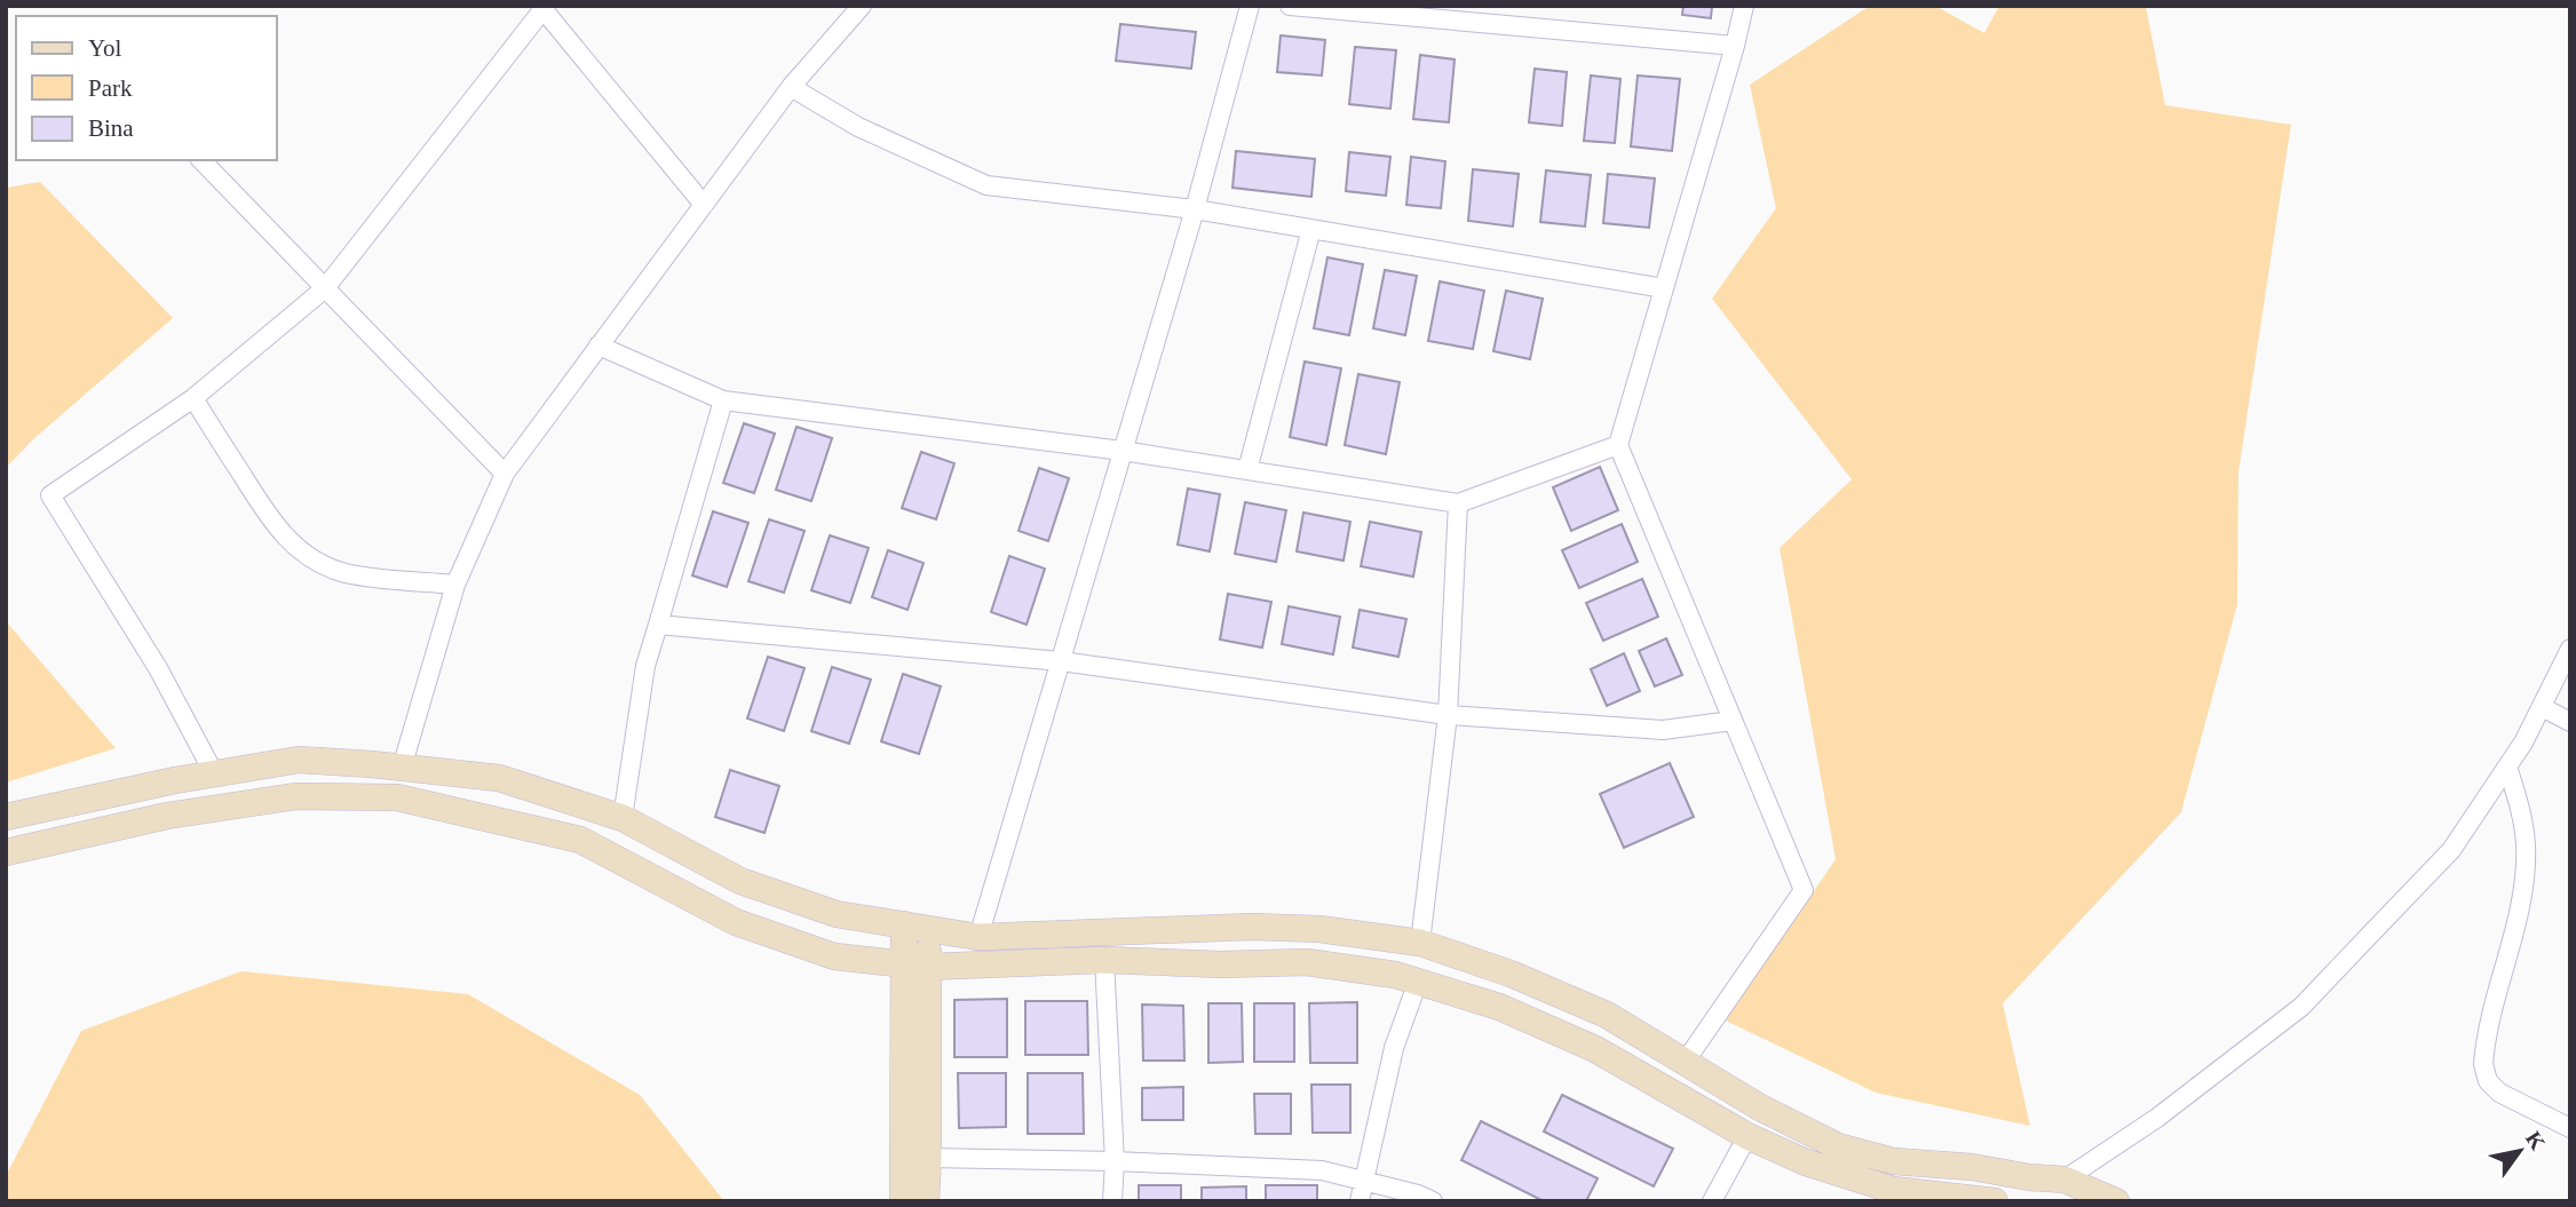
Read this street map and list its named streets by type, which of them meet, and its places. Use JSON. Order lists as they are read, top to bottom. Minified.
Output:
{"legend":["Yol","Park","Bina"],"north":"top right"}
